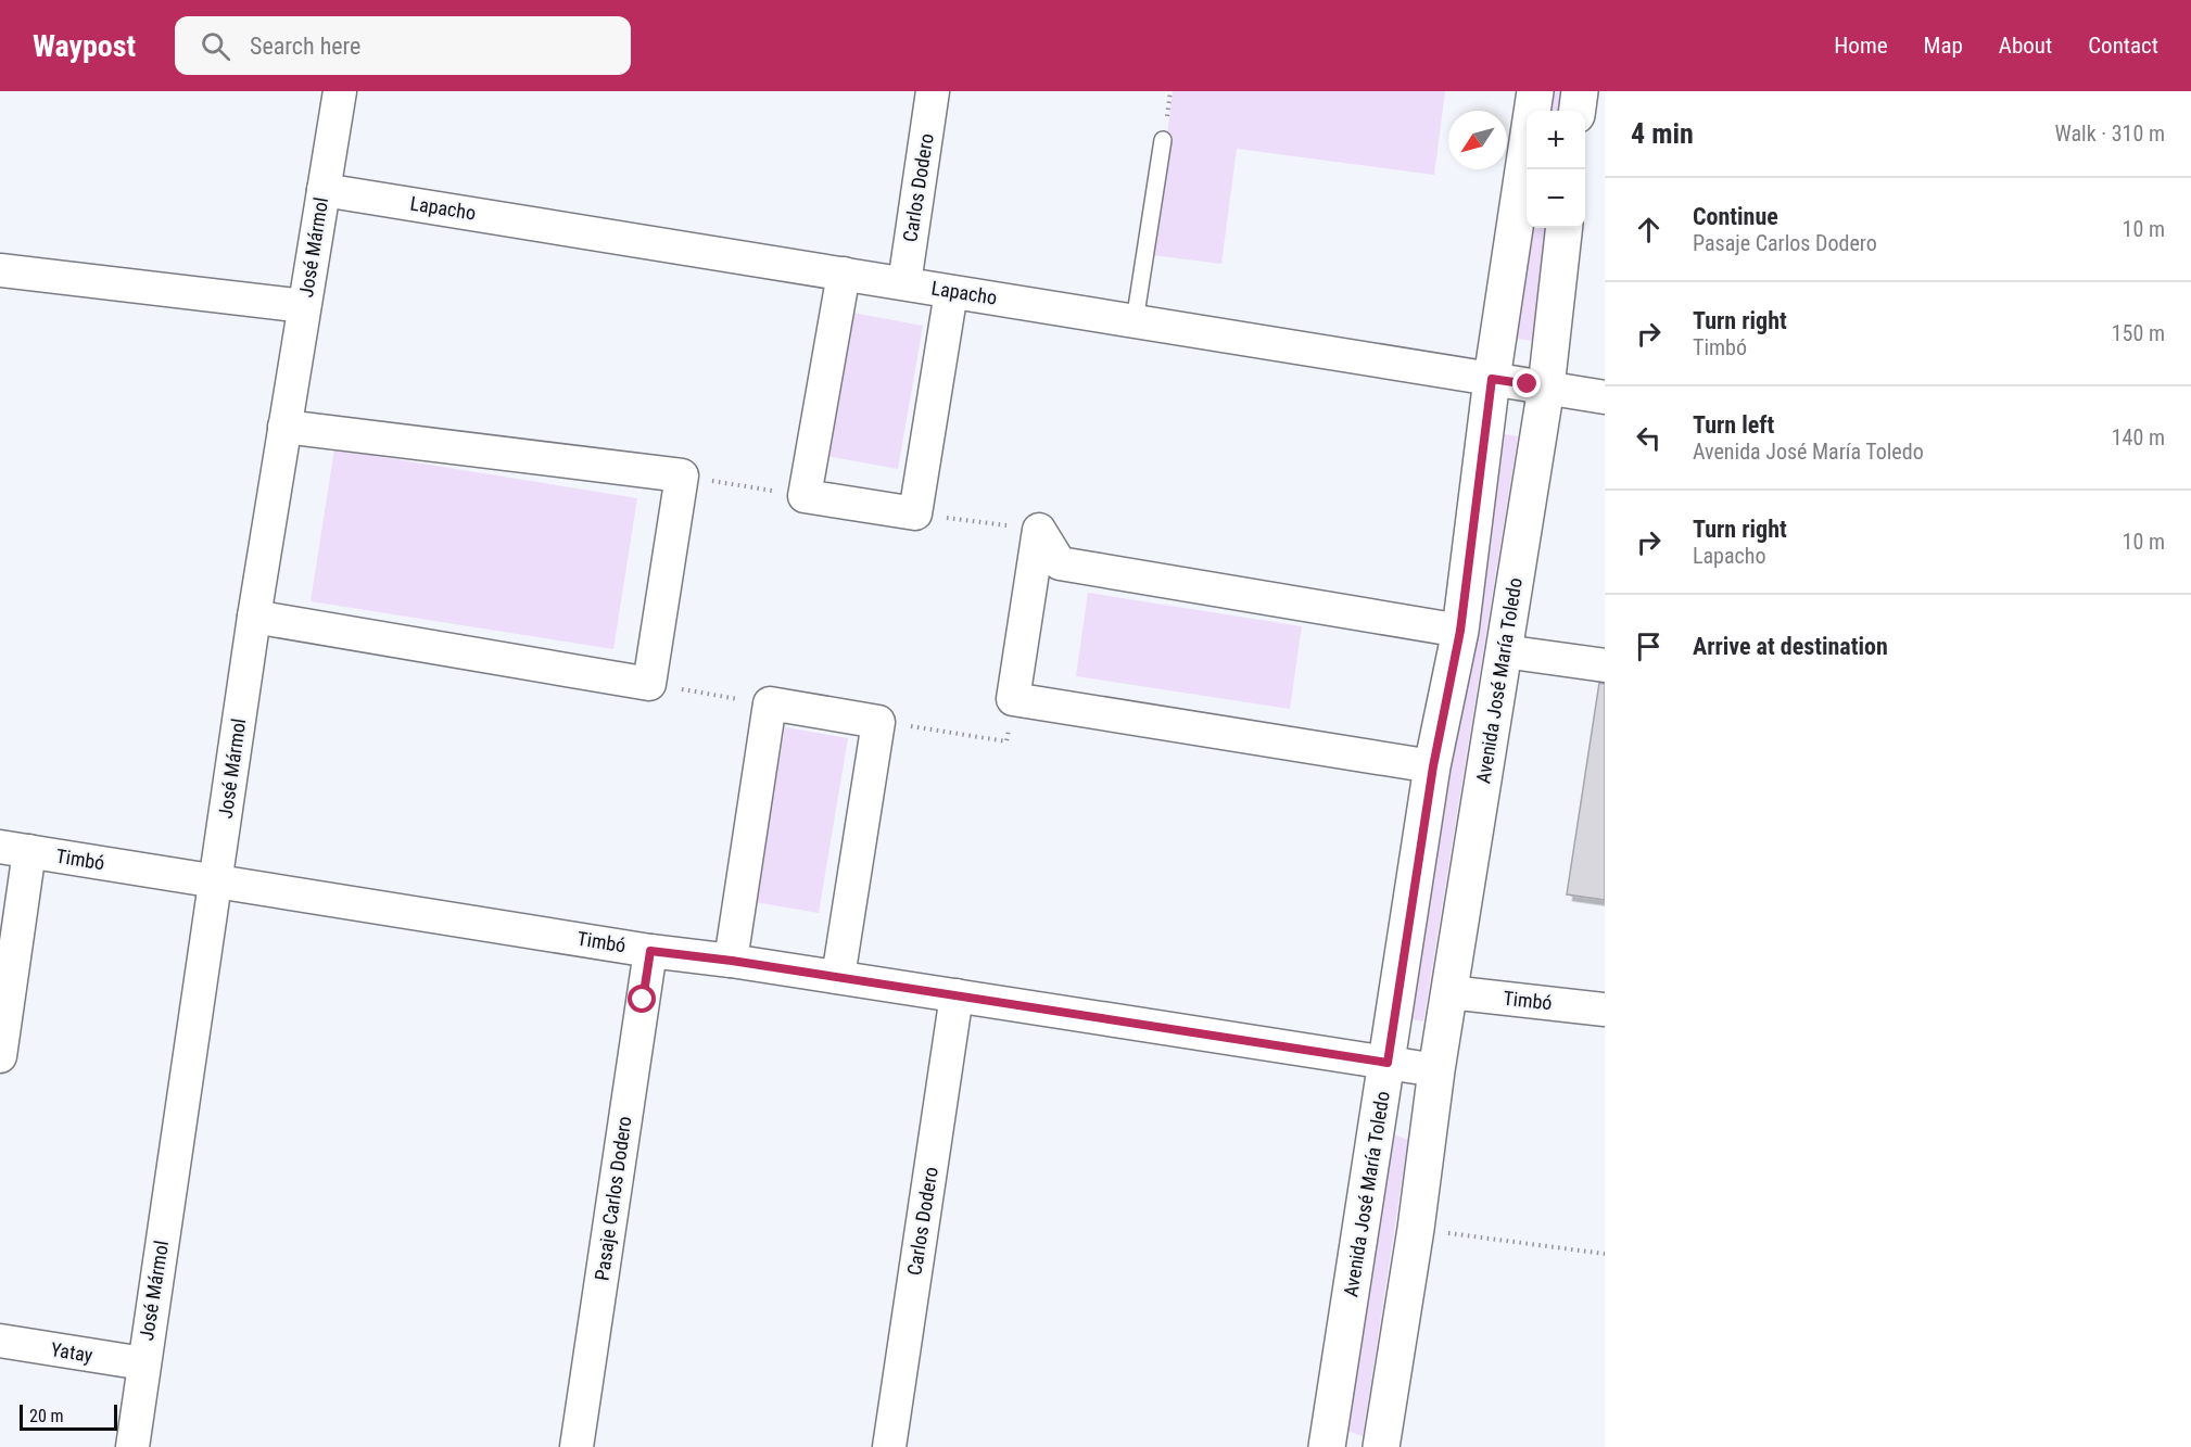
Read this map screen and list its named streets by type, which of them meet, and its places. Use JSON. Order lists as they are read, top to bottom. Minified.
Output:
{"streets":{"main road":["Avenida José María Toledo"],"street":["Carlos Dodero","Lapacho","José Mármol","Timbó","Pasaje Carlos Dodero","Yatay"]},"crossings":[["Carlos Dodero","Lapacho"],["Carlos Dodero","Timbó"],["Lapacho","José Mármol"],["Lapacho","Avenida José María Toledo"],["José Mármol","Timbó"],["José Mármol","Yatay"],["Avenida José María Toledo","Timbó"],["Timbó","Pasaje Carlos Dodero"]],"scale_bar":"20 m","north":"bottom left","page":{"header":"Waypost","search":"Search here","nav":["Home","Map","About","Contact"],"heading":["4 min","Walk · 310 m"],"map_buttons":["+","−"],"list":[["Continue","Pasaje Carlos Dodero","10 m"],["Turn right","Timbó","150 m"],["Turn left","Avenida José María Toledo","140 m"],["Turn right","Lapacho","10 m"],"Arrive at destination"],"scale":"20 m"}}
